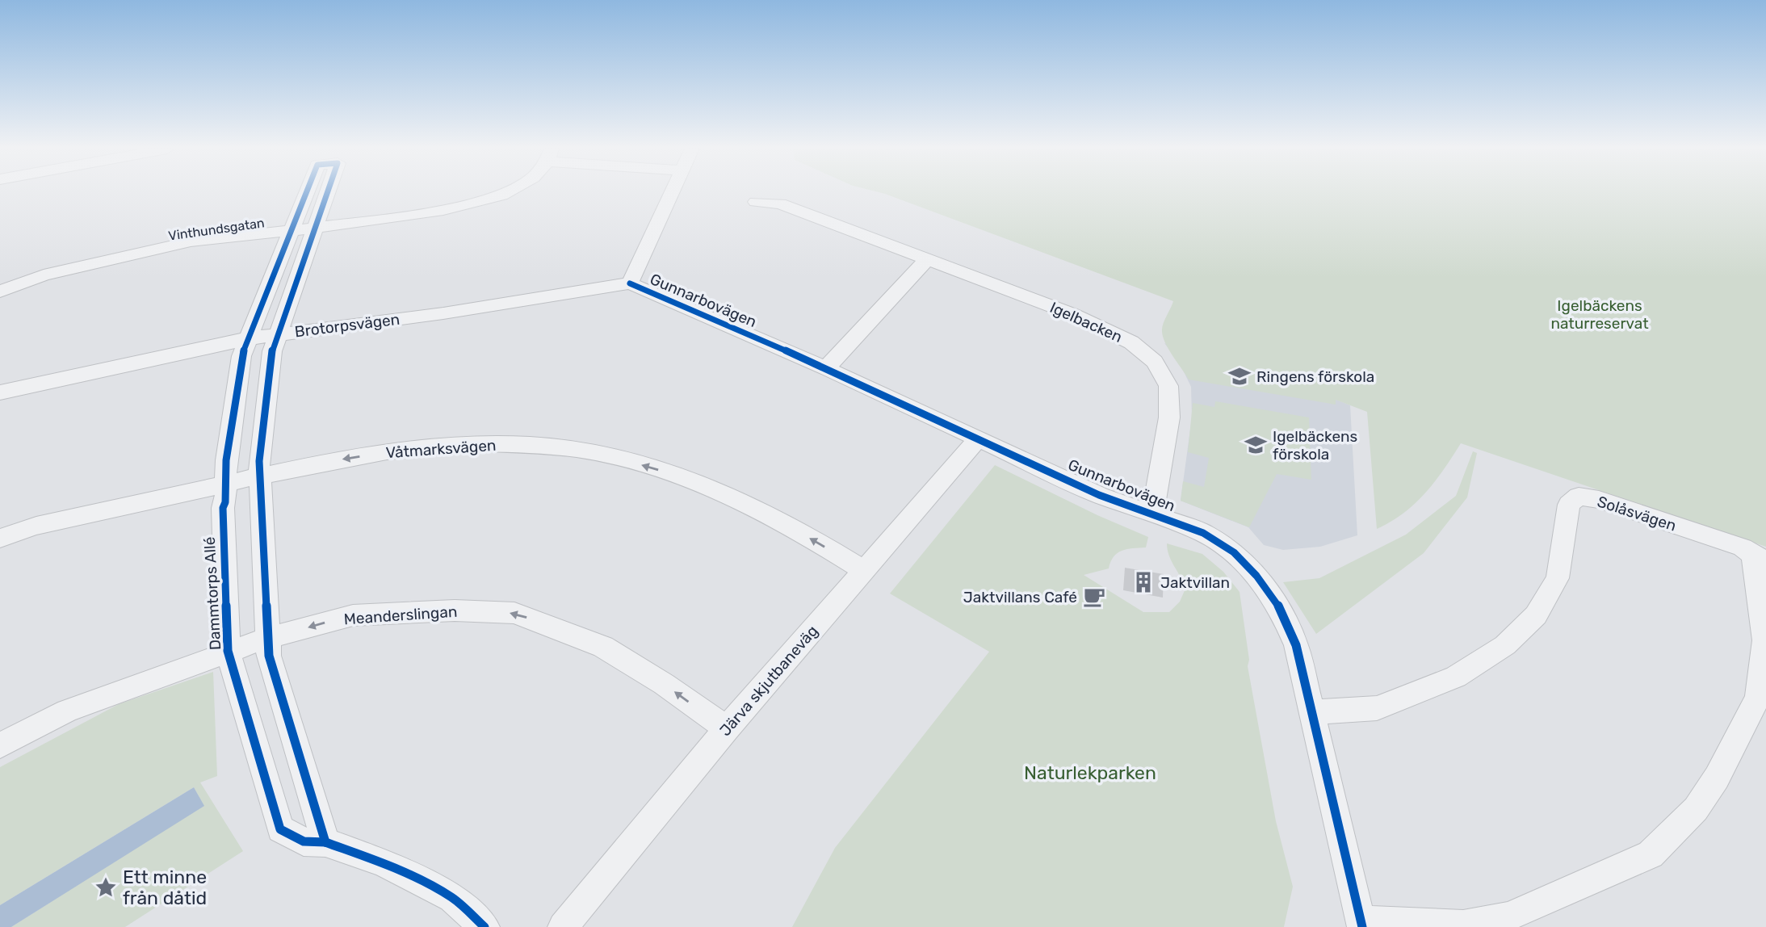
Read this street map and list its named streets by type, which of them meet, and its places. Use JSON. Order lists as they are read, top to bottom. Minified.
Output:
{"streets":{"street":["Vinthundsgatan","Gunnarbovägen","Igelbacken","Brotorpsvägen","Våtmarksvägen","Solåsvägen","Dammtorps Allé","Meanderslingan","Järva skjutbaneväg"]},"crossings":[["Gunnarbovägen","Igelbacken"],["Gunnarbovägen","Brotorpsvägen"],["Gunnarbovägen","Solåsvägen"],["Gunnarbovägen","Järva skjutbaneväg"],["Brotorpsvägen","Dammtorps Allé"],["Våtmarksvägen","Dammtorps Allé"],["Våtmarksvägen","Järva skjutbaneväg"],["Dammtorps Allé","Meanderslingan"],["Meanderslingan","Järva skjutbaneväg"]],"one_way":["Våtmarksvägen","Meanderslingan"],"parks":["Igelbäckens naturreservat","Naturlekparken"],"places":{"school or university":["Ringens förskola","Igelbäckens förskola"],"building":["Jaktvillan"],"cafe":["Jaktvillans Café"],"place":["Ett minne från dåtid"]}}
